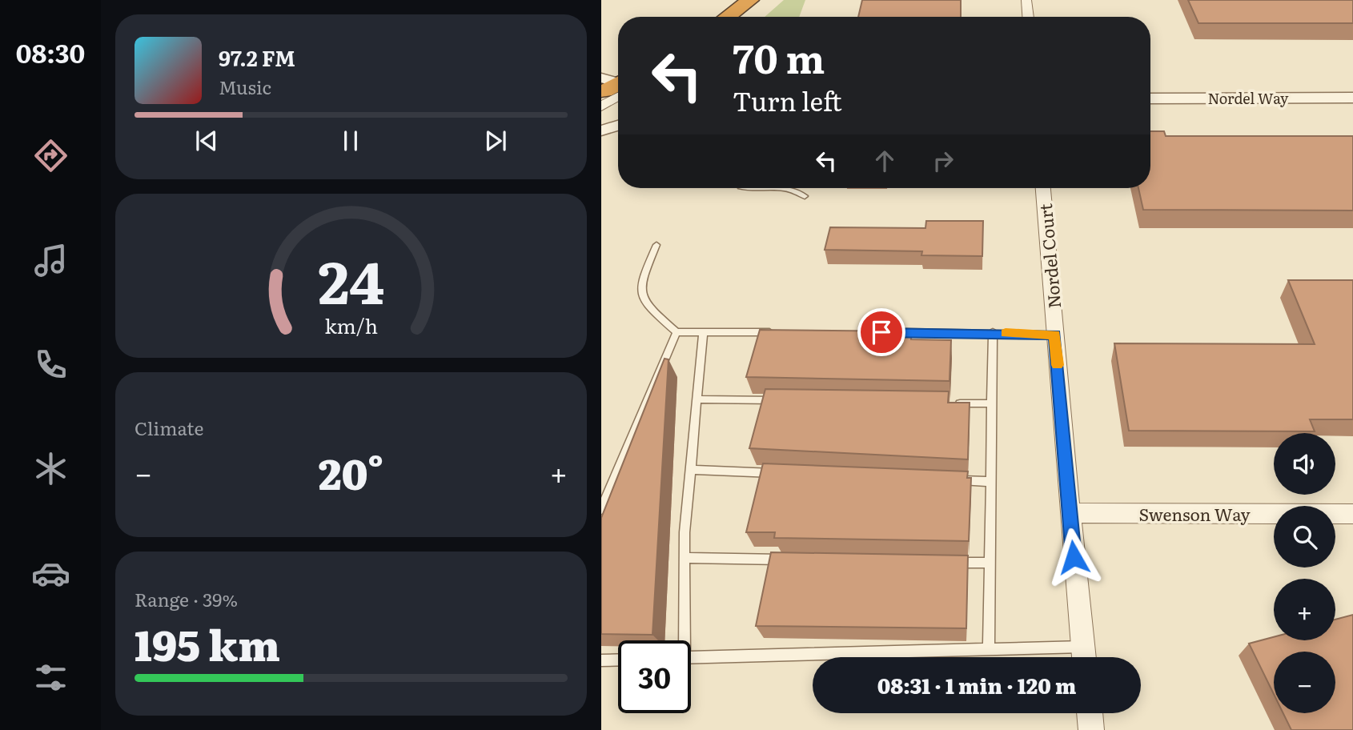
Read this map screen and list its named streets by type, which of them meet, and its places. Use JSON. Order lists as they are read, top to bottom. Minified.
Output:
{"streets":{"street":["Nordel Way","Nordel Court","Swenson Way"]},"crossings":[["Nordel Court","Swenson Way"]],"page":{"tabs":"08:30","turn":["70 m","Turn left"],"song":["97.2 FM","Music"],"tile":["Climate",["Range · 39%","195 km"]],"map_buttons":["+","−"],"heat":["−","20°","+"],"limit":"30","trip":"08:31 · 1 min · 120 m","gauge":["24","km/h"]}}
